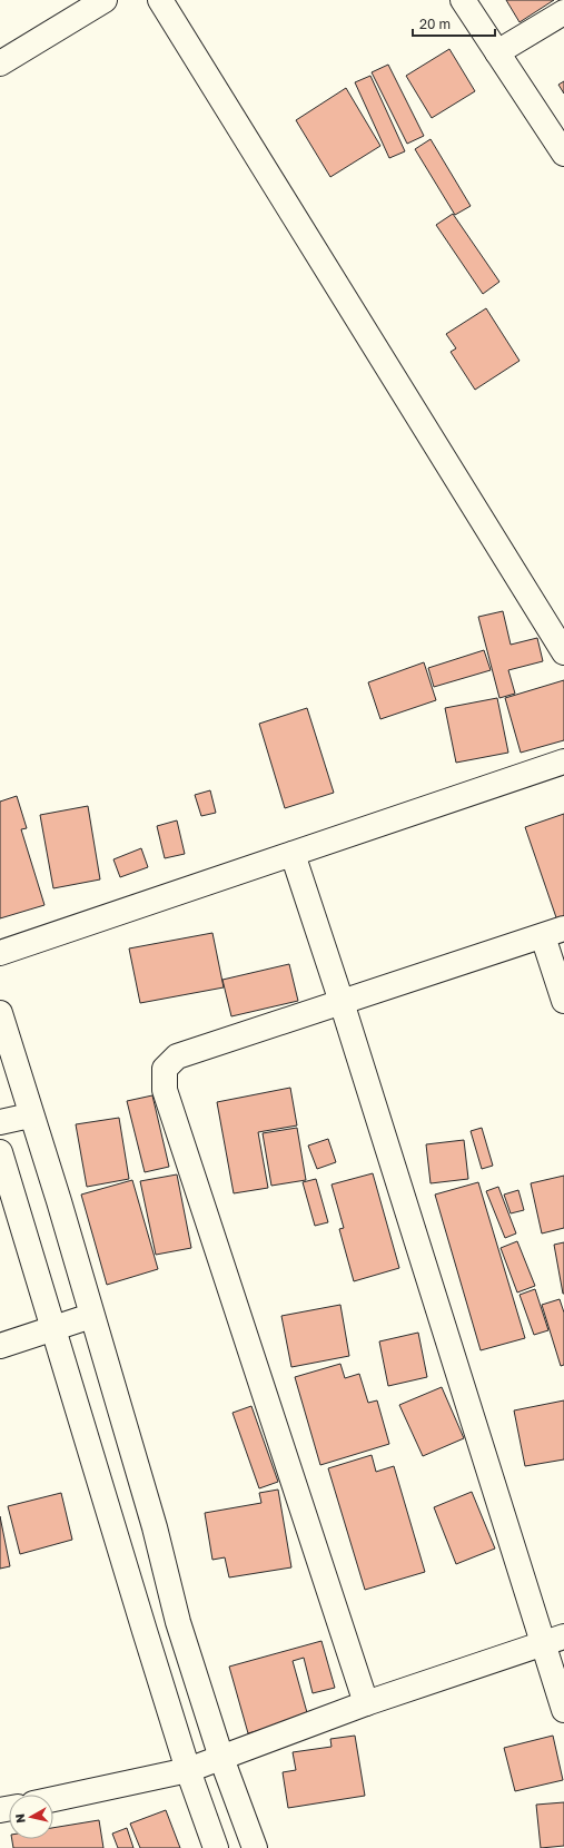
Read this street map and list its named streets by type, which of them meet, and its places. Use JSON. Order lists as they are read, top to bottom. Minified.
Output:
{"scale_bar":"20 m","north":"left"}
